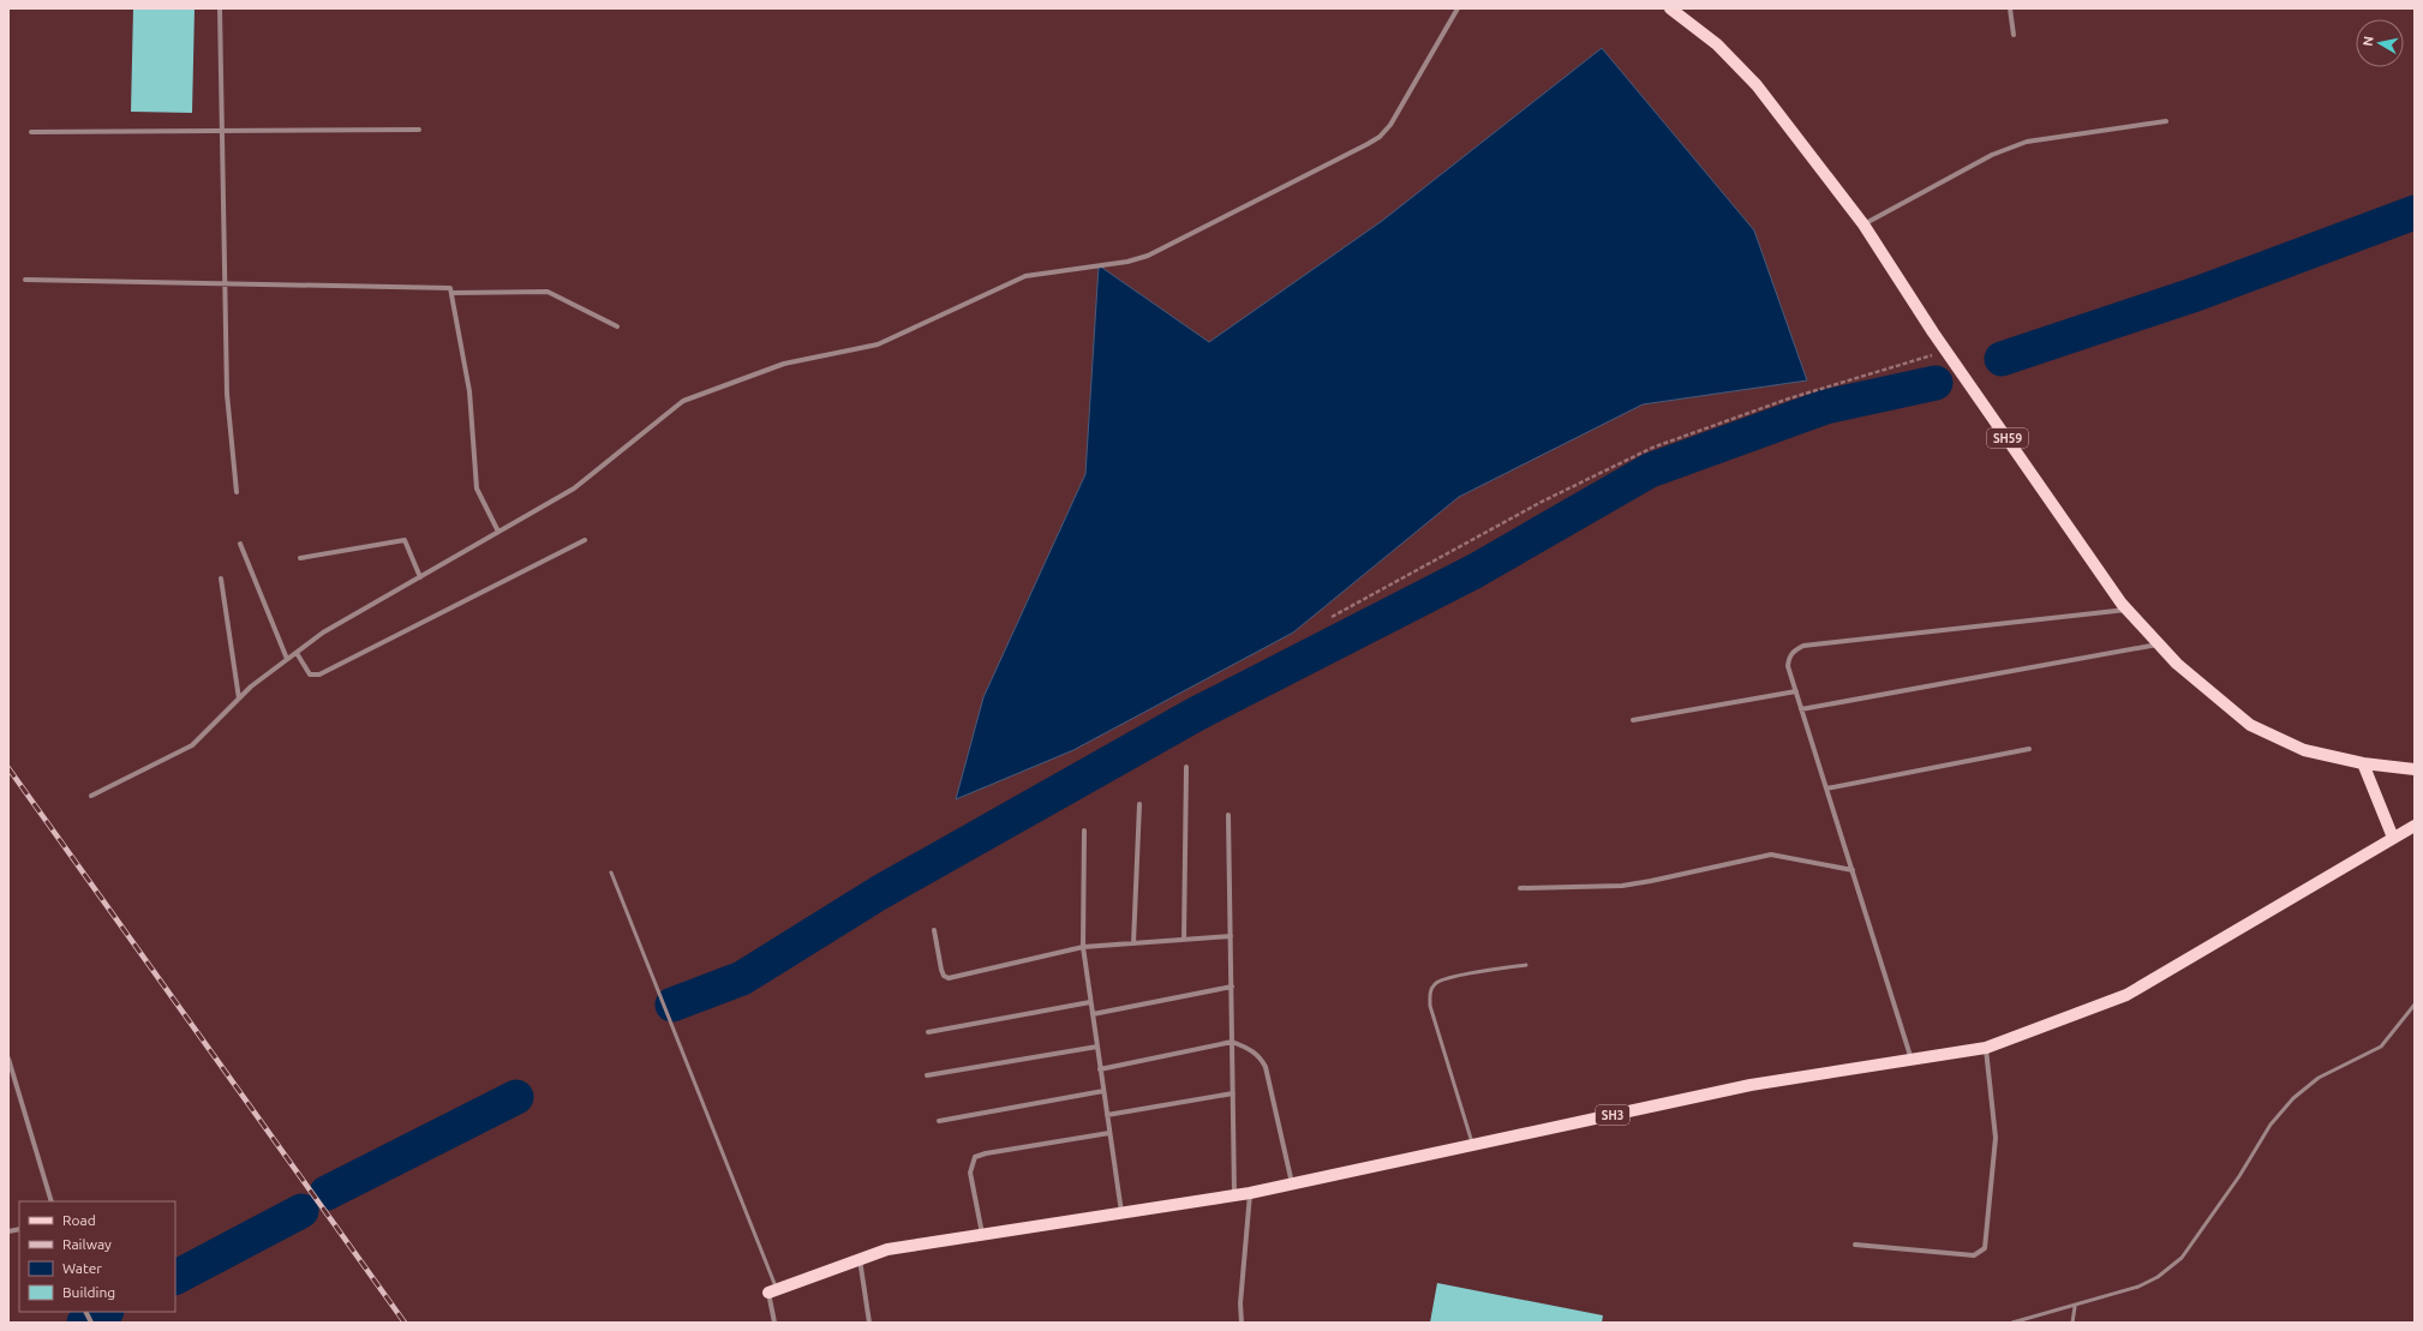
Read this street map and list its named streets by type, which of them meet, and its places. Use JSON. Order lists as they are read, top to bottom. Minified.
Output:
{"streets":{"main road":["SH59","SH3"]},"legend":["Road","Railway","Water","Building"],"north":"left"}
